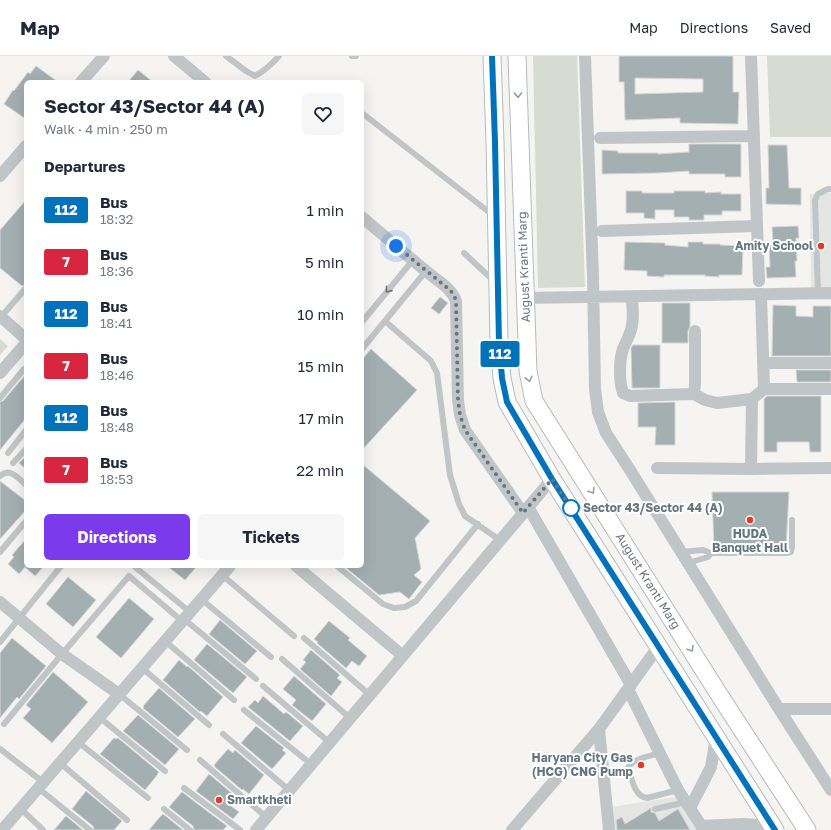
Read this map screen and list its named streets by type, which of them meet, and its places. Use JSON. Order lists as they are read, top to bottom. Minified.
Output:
{"streets":{"main road":["August Kranti Marg"]},"places":["Amity School","Sector 43/Sector 44 (A)","HUDA Banquet Hall","Haryana City Gas (HCG) CNG Pump","Smartkheti"],"lines":["bus line 112"],"page":{"header":"Map","nav":["Map","Directions","Saved"],"on_map":"112","heading":[["Sector 43/Sector 44 (A)","Walk · 4 min · 250 m"],"Departures"],"list":[{"mark":"112","name":"Bus","note":"18:32","value":"1 min"},{"mark":"7","name":"Bus","note":"18:36","value":"5 min"},{"mark":"112","name":"Bus","note":"18:41","value":"10 min"},{"mark":"7","name":"Bus","note":"18:46","value":"15 min"},{"mark":"112","name":"Bus","note":"18:48","value":"17 min"},{"mark":"7","name":"Bus","note":"18:53","value":"22 min"}],"buttons":["Directions","Tickets"]}}
